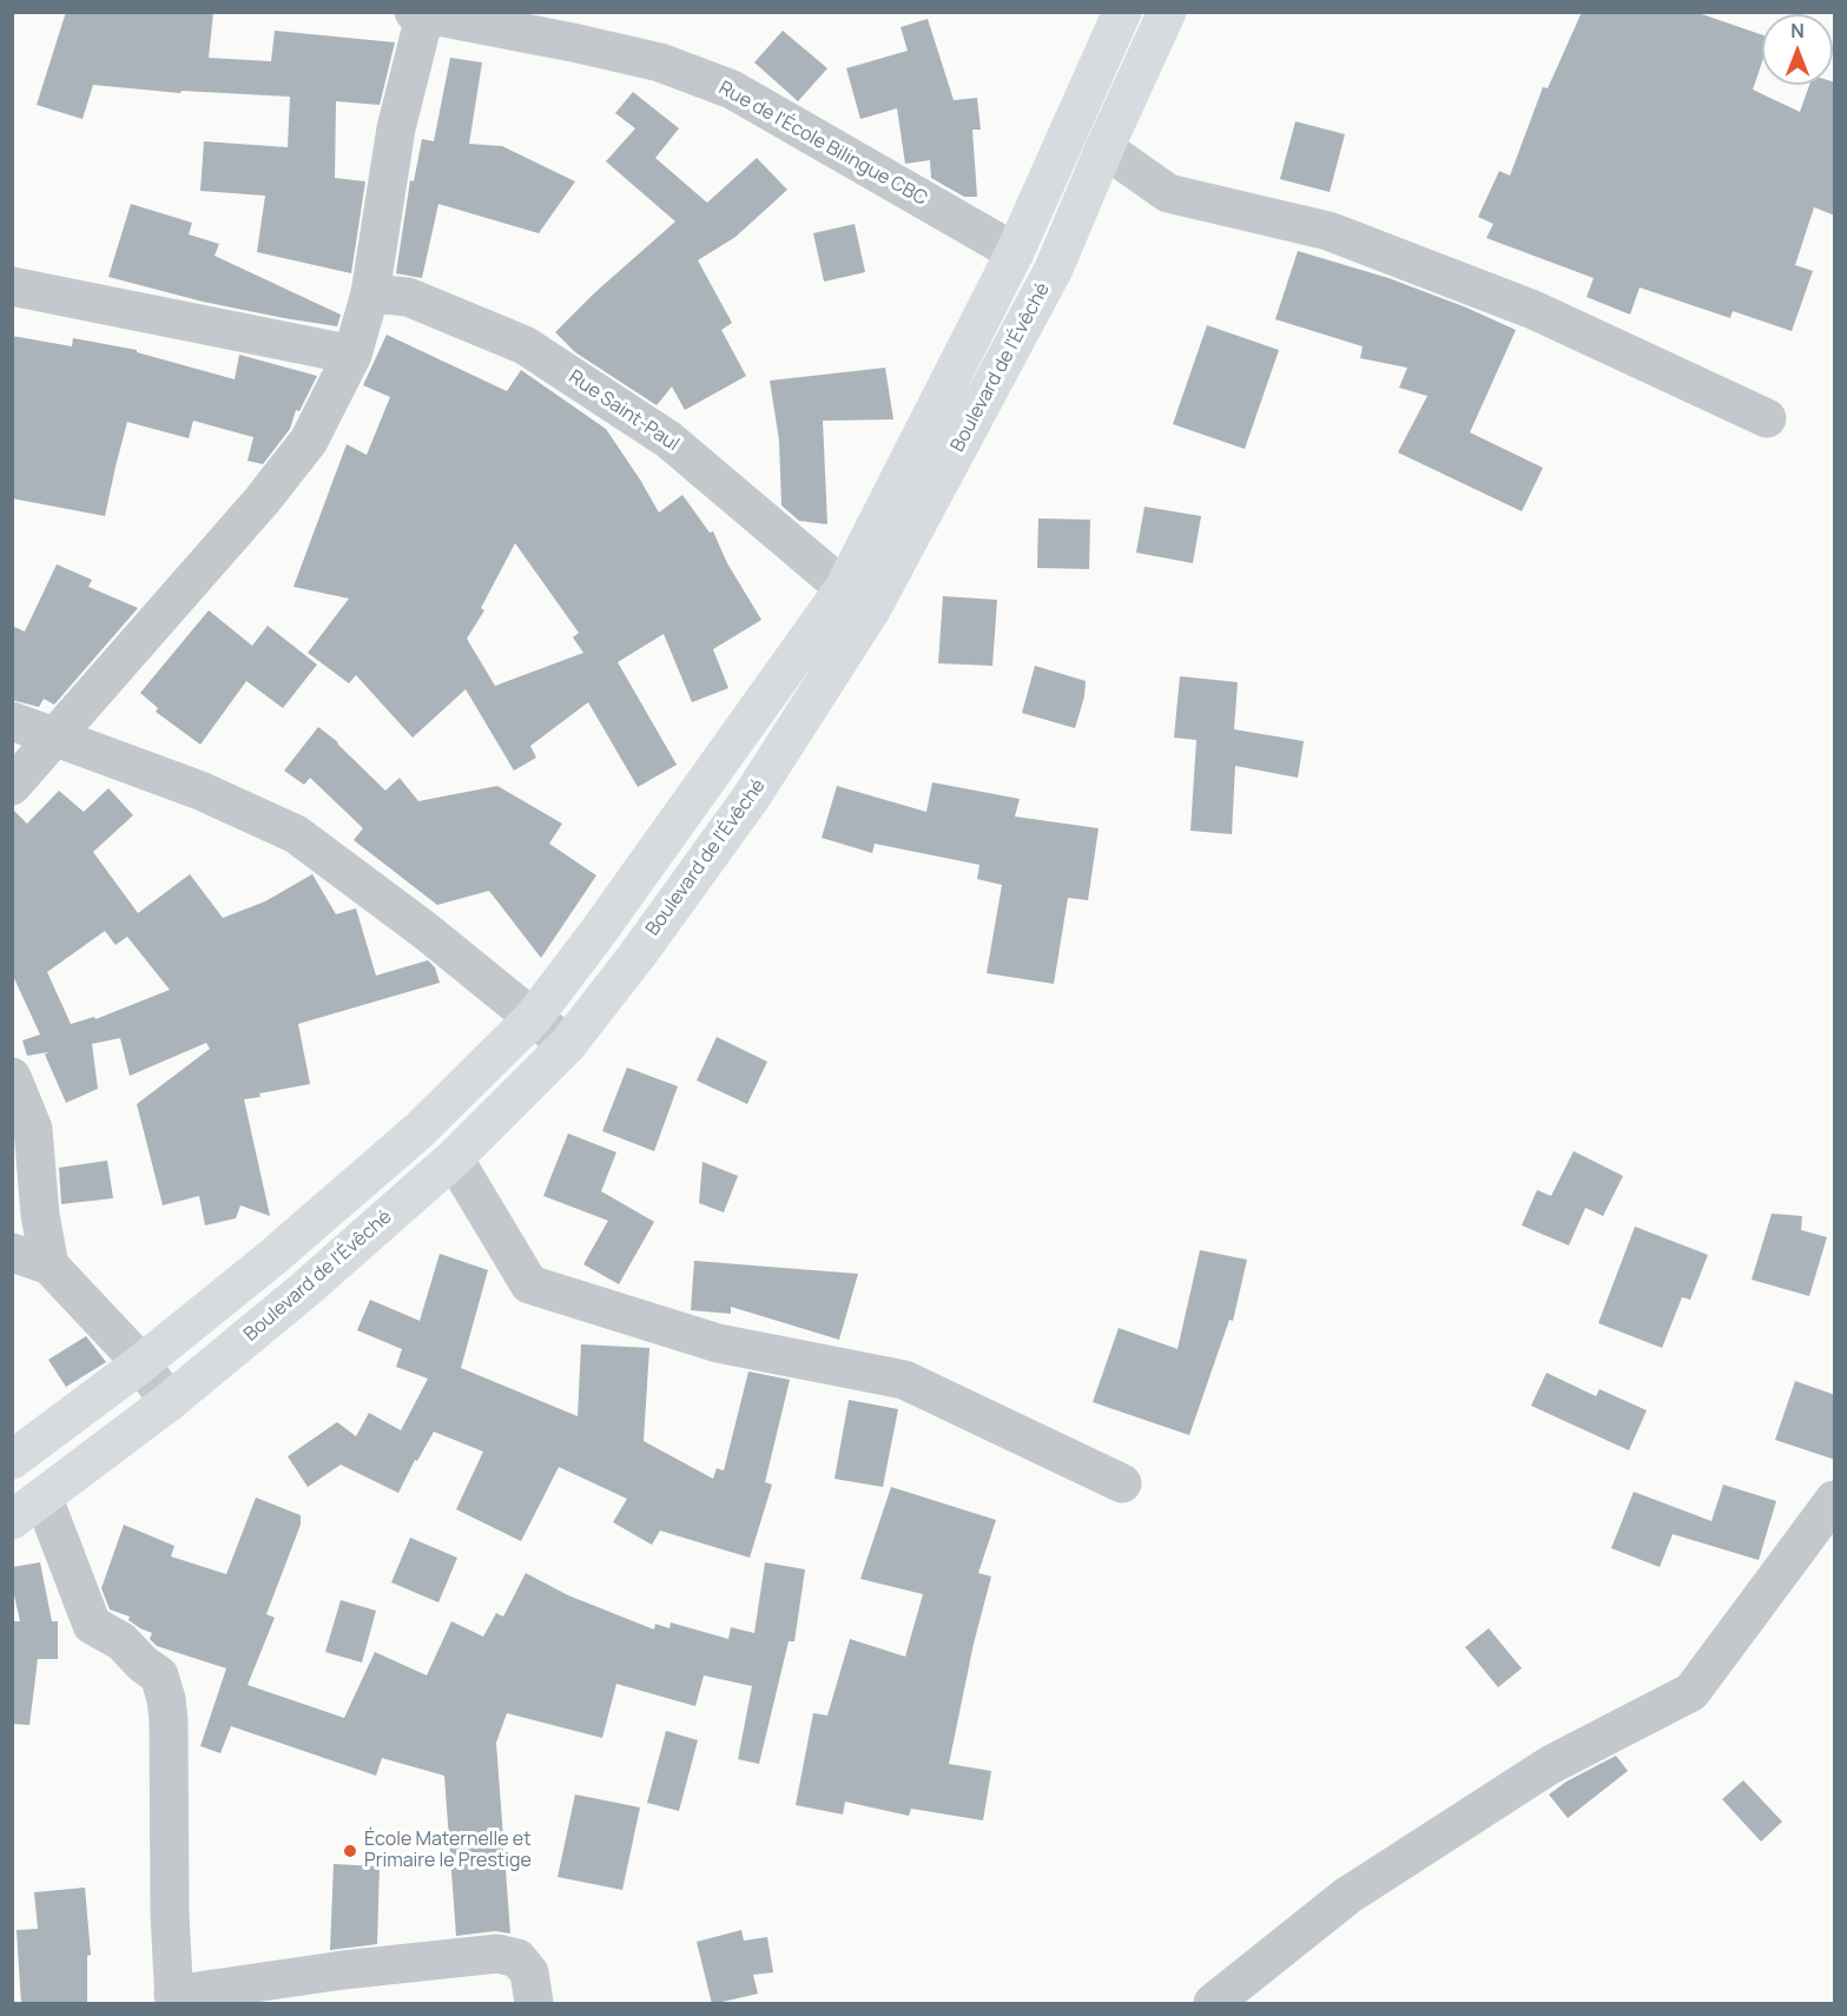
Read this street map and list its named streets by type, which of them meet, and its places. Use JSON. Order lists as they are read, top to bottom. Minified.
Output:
{"streets":{"main road":["Boulevard de l'Évêché"],"street":["Rue de l'École Bilingue CBC","Rue Saint-Paul"]},"crossings":[["Rue de l'École Bilingue CBC","Boulevard de l'Évêché"],["Boulevard de l'Évêché","Rue Saint-Paul"]],"places":["École Maternelle et Primaire le Prestige"],"north":"top"}
